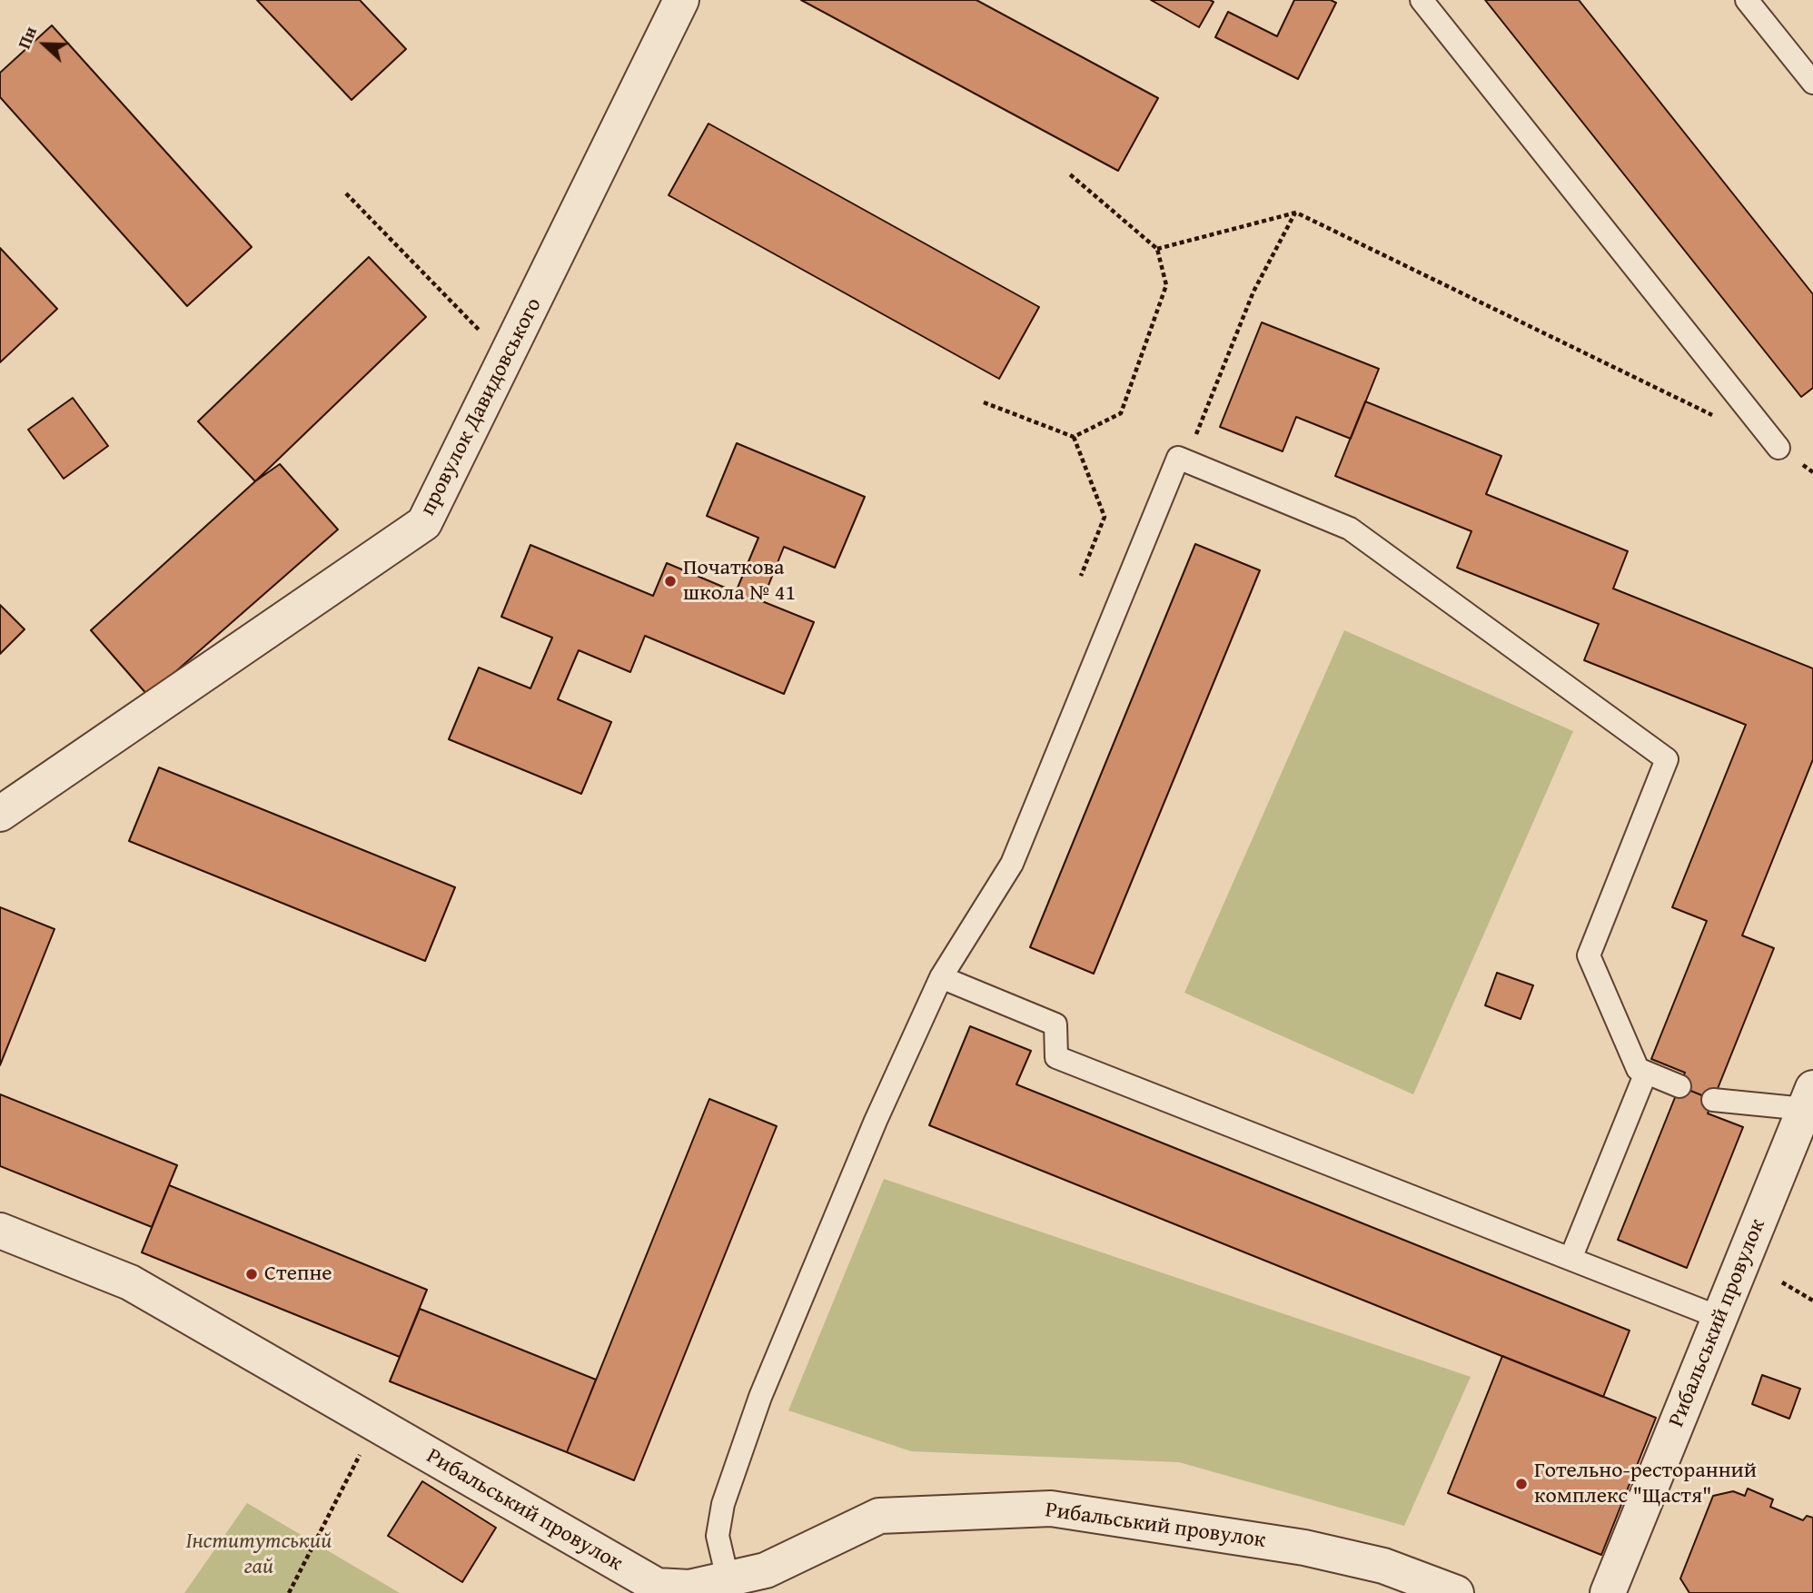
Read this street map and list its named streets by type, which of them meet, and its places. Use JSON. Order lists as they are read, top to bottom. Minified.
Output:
{"streets":{"street":["провулок Давидовського","Рибальський провулок"]},"parks":["Інститутський гай"],"places":["Початкова школа № 41","Степне","Готельно-ресторанний комплекс \"Щастя\""],"north":"left"}
